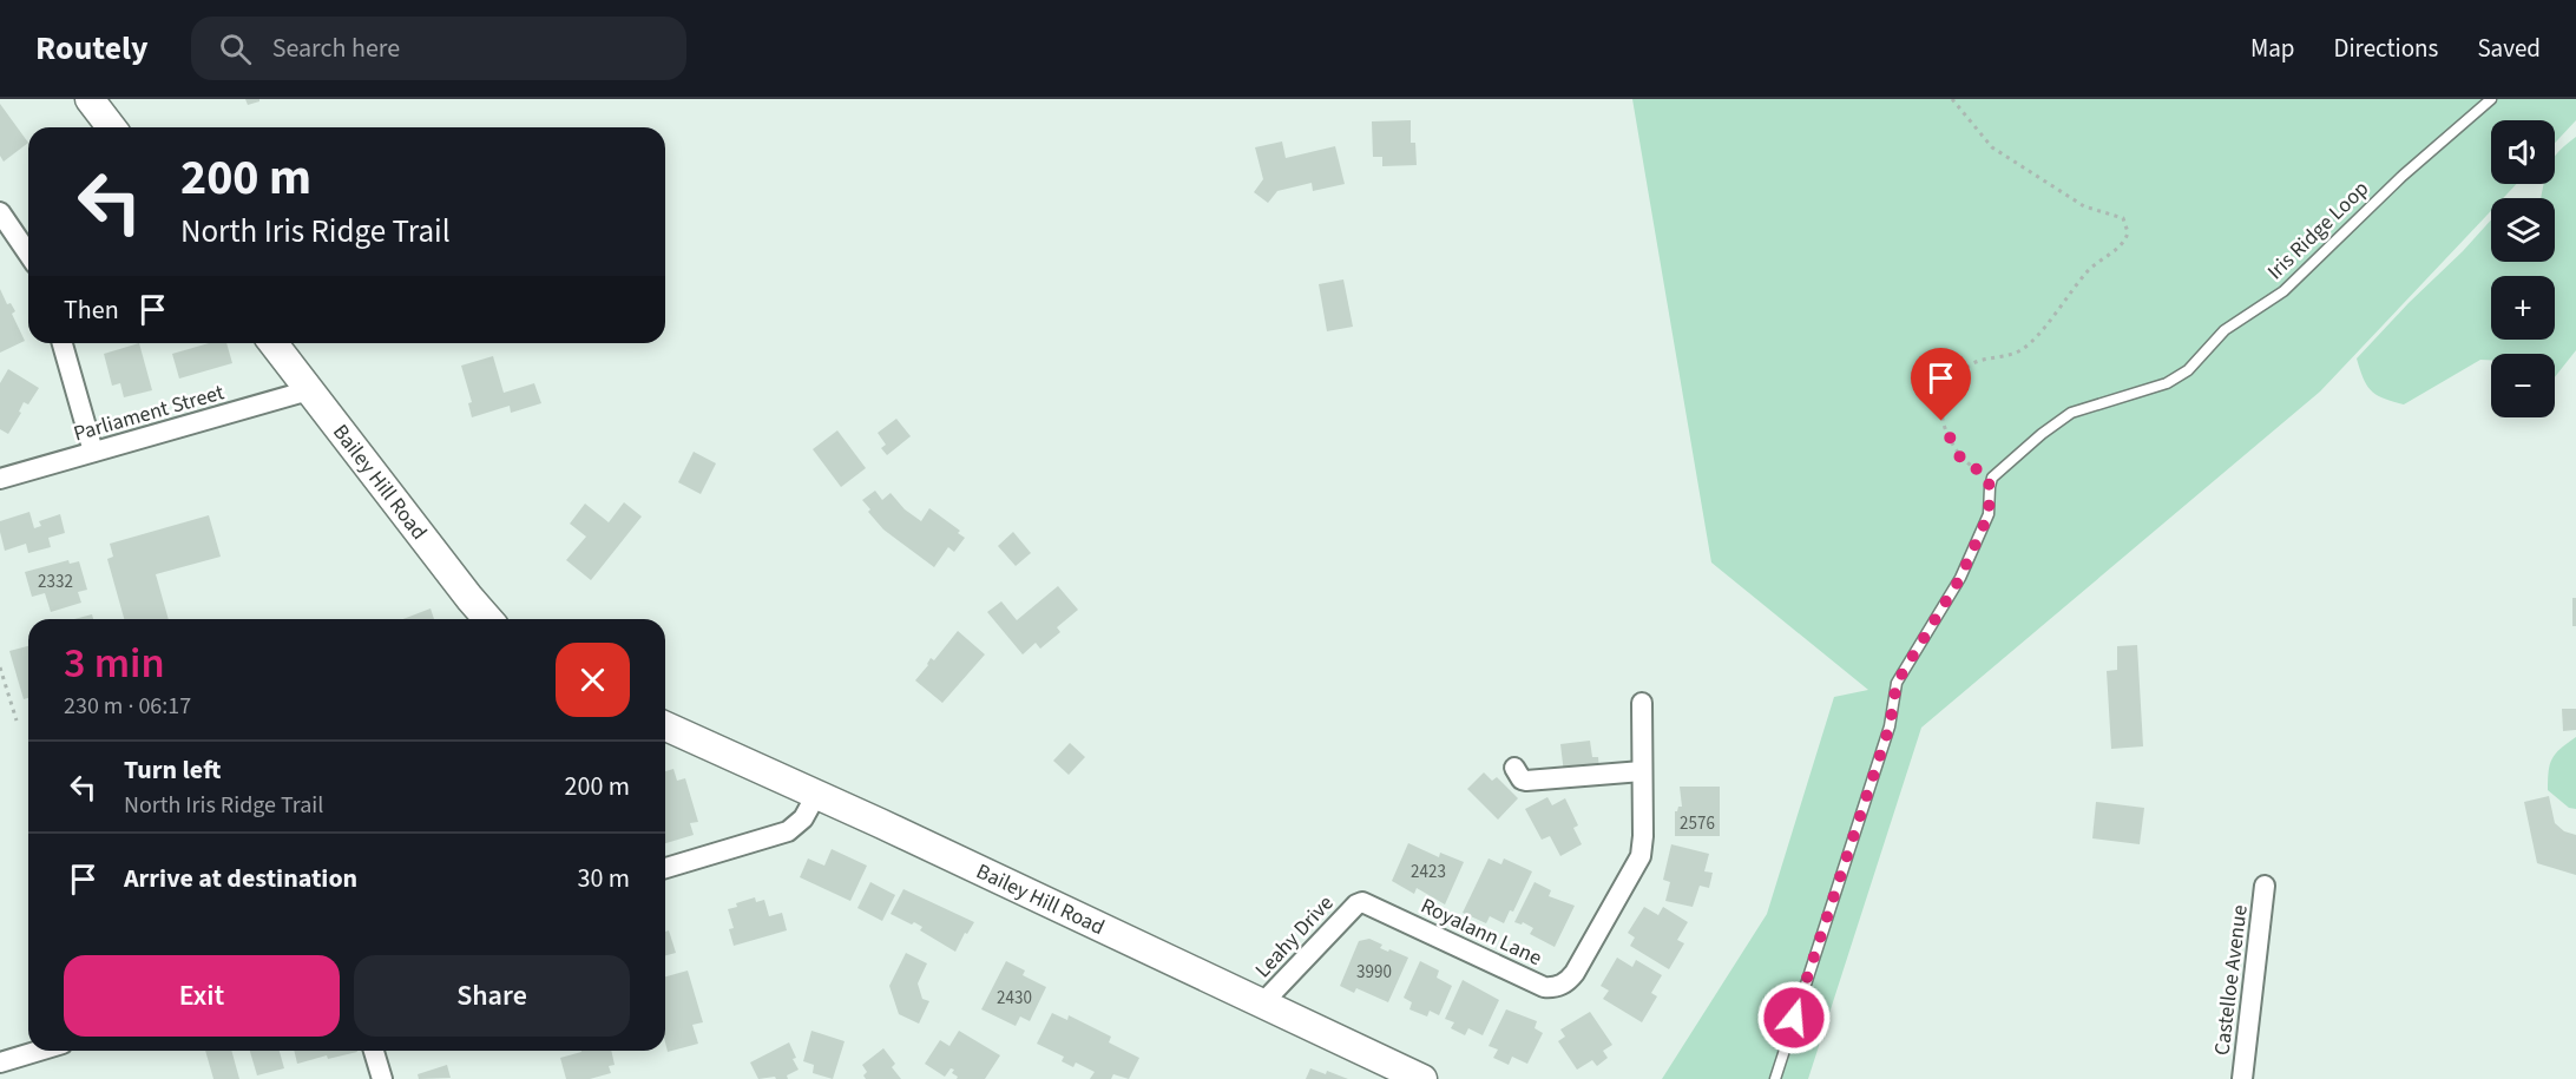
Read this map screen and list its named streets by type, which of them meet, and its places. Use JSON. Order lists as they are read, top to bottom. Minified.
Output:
{"streets":{"main road":["Bailey Hill Road"],"street":["Parliament Street","Royalann Lane","Leahy Drive","Castelloe Avenue"],"lane":["Iris Ridge Loop"]},"crossings":[["Parliament Street","Bailey Hill Road"],["Bailey Hill Road","Leahy Drive"],["Royalann Lane","Leahy Drive"]],"house_numbers":["2332","2576","2423","3990","2430"],"page":{"header":"Routely","search":"Search here","nav":["Map","Directions","Saved"],"map_buttons":["+","−"],"turn":["200 m","North Iris Ridge Trail"],"then":"Then","heading":["3 min","230 m · 06:17"],"list":[{"name":"Turn left","note":"North Iris Ridge Trail","value":"200 m"},{"name":"Arrive at destination","value":"30 m"}],"buttons":["Exit","Share"]}}
